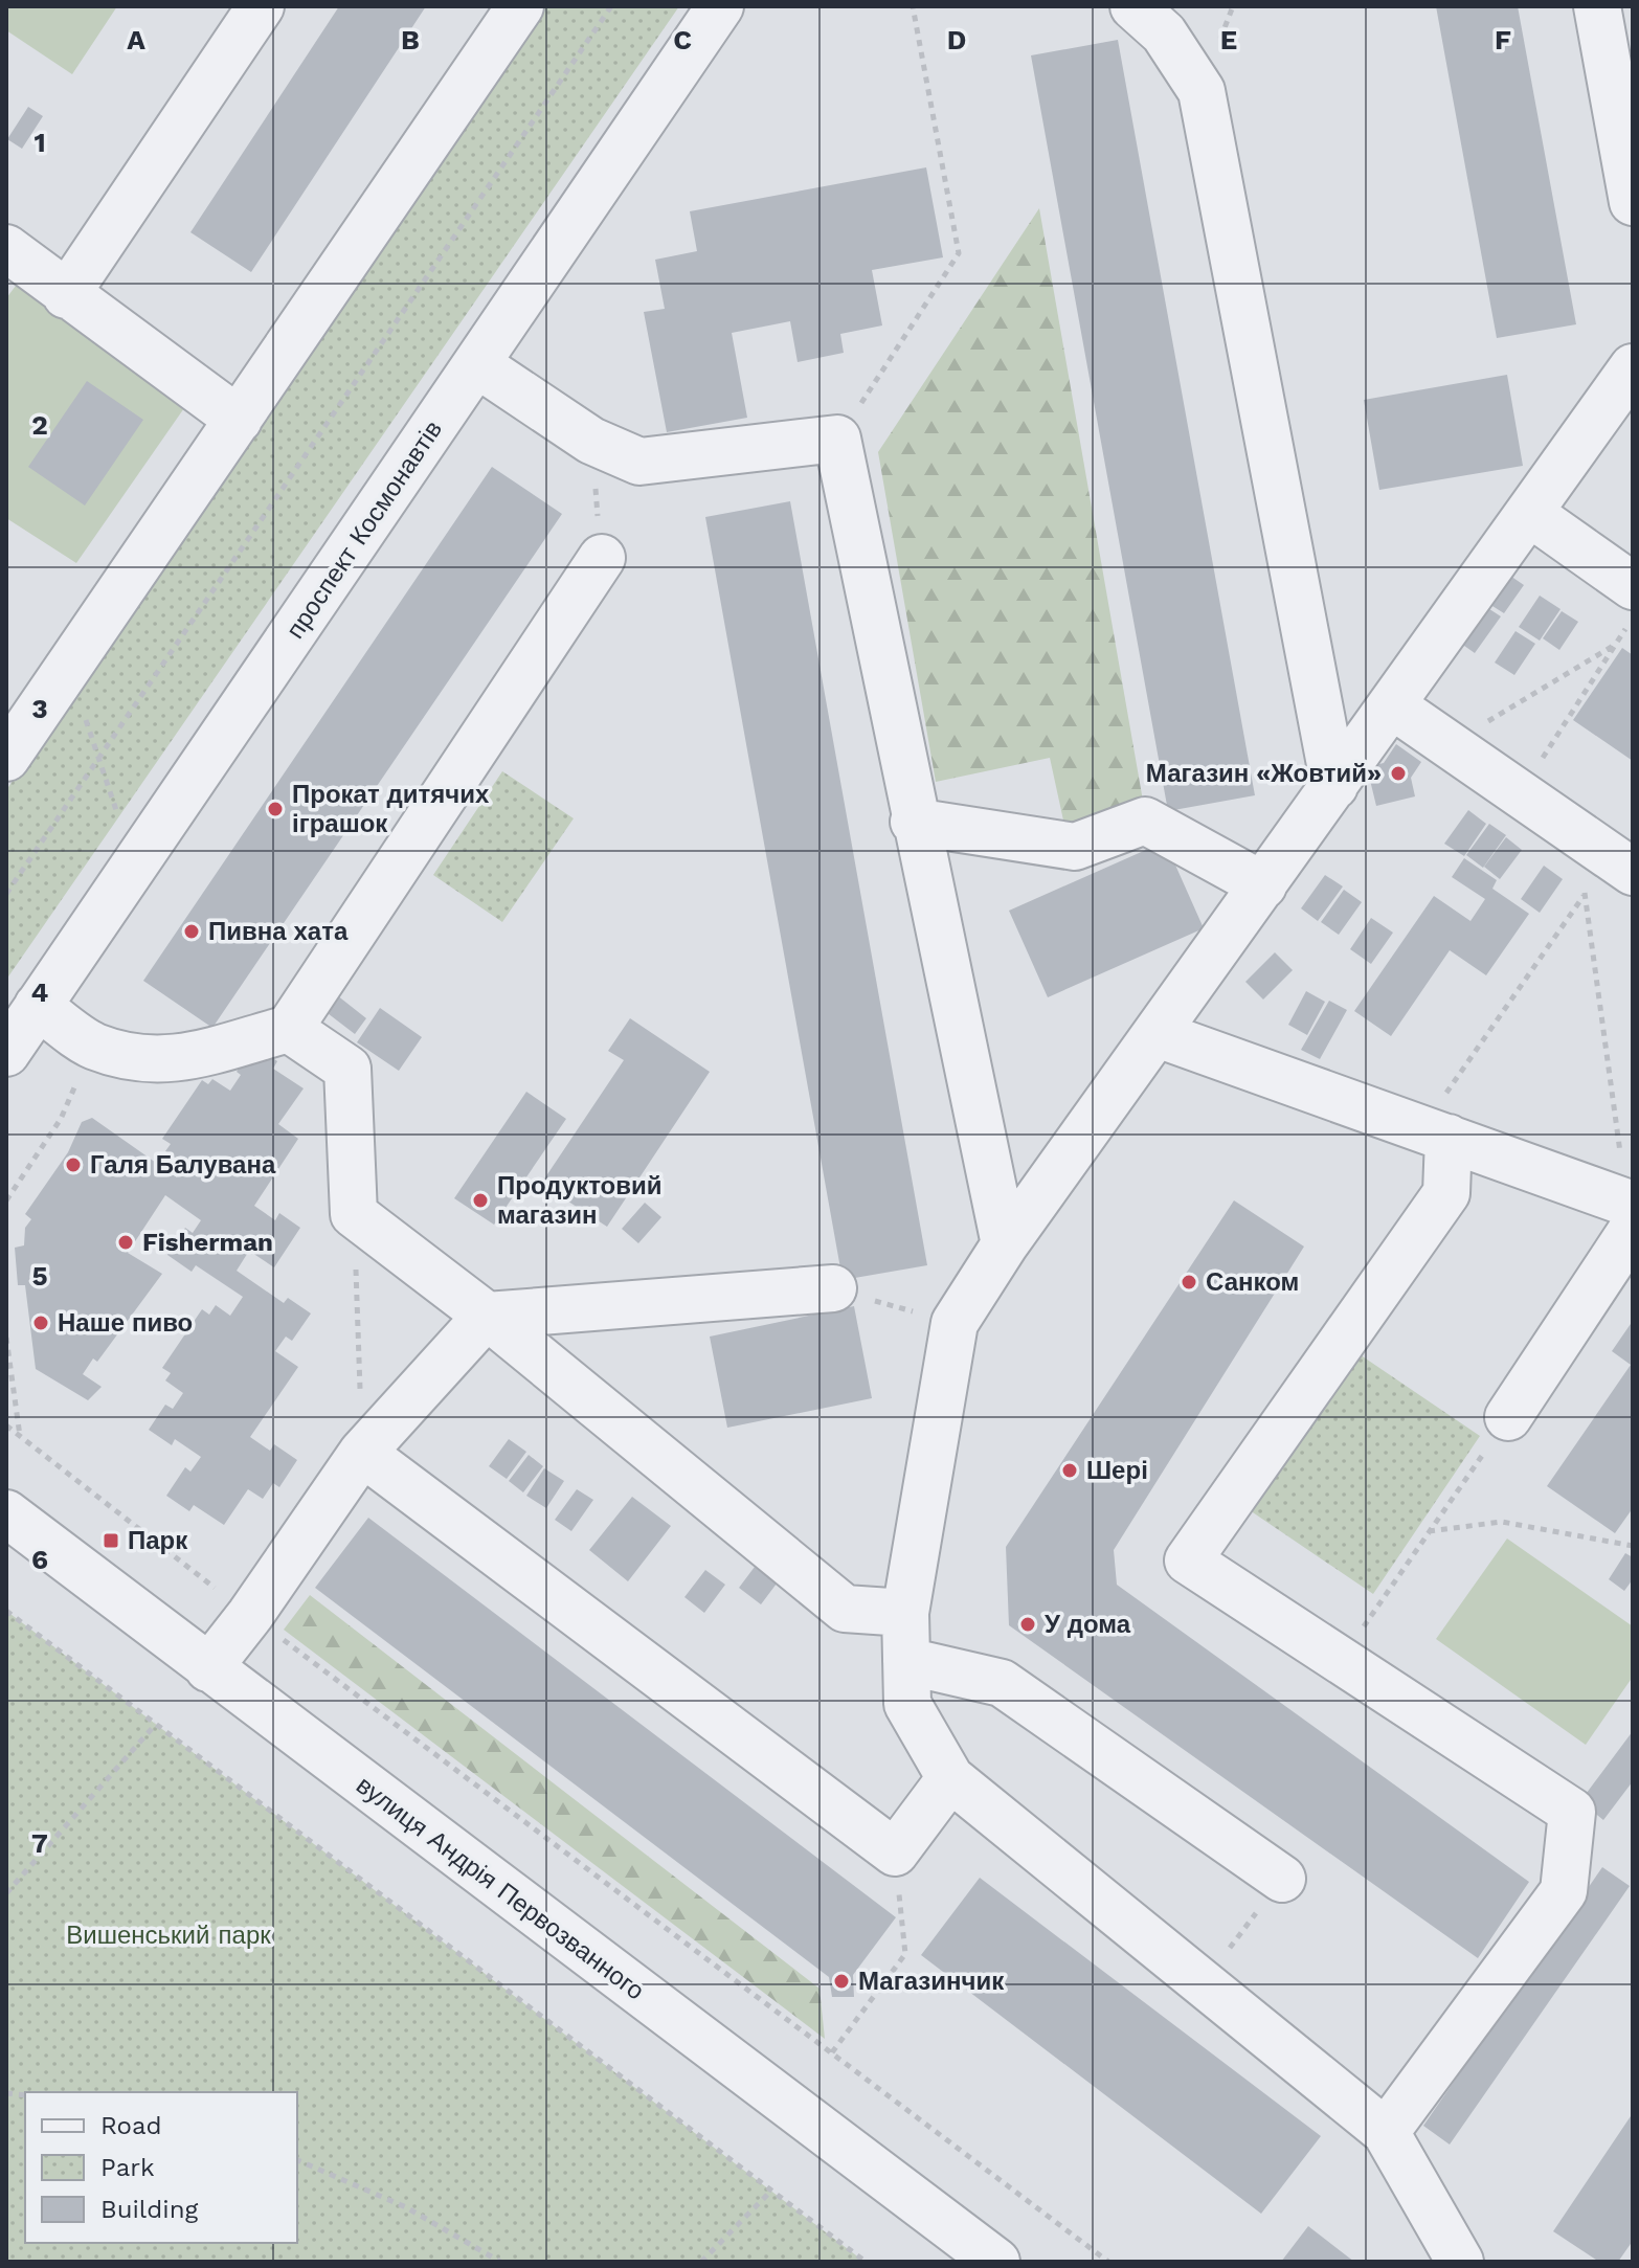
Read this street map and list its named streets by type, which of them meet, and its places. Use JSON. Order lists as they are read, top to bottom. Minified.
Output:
{"streets":{"street":["проспект Космонавтів","вулиця Андрія Первозванного"]},"parks":["Вишенський парк"],"places":{"other":["Магазин «Жовтий»","Прокат дитячих іграшок","Пивна хата","Галя Балувана","Продуктовий магазин","Fisherman","Санком","Наше пиво","Шері","У дома","Магазинчик"],"transit":["Парк"]},"legend":["Road","Park","Building"],"grid":{"columns":["A","B","C","D","E","F"],"rows":["1","2","3","4","5","6","7"]}}
